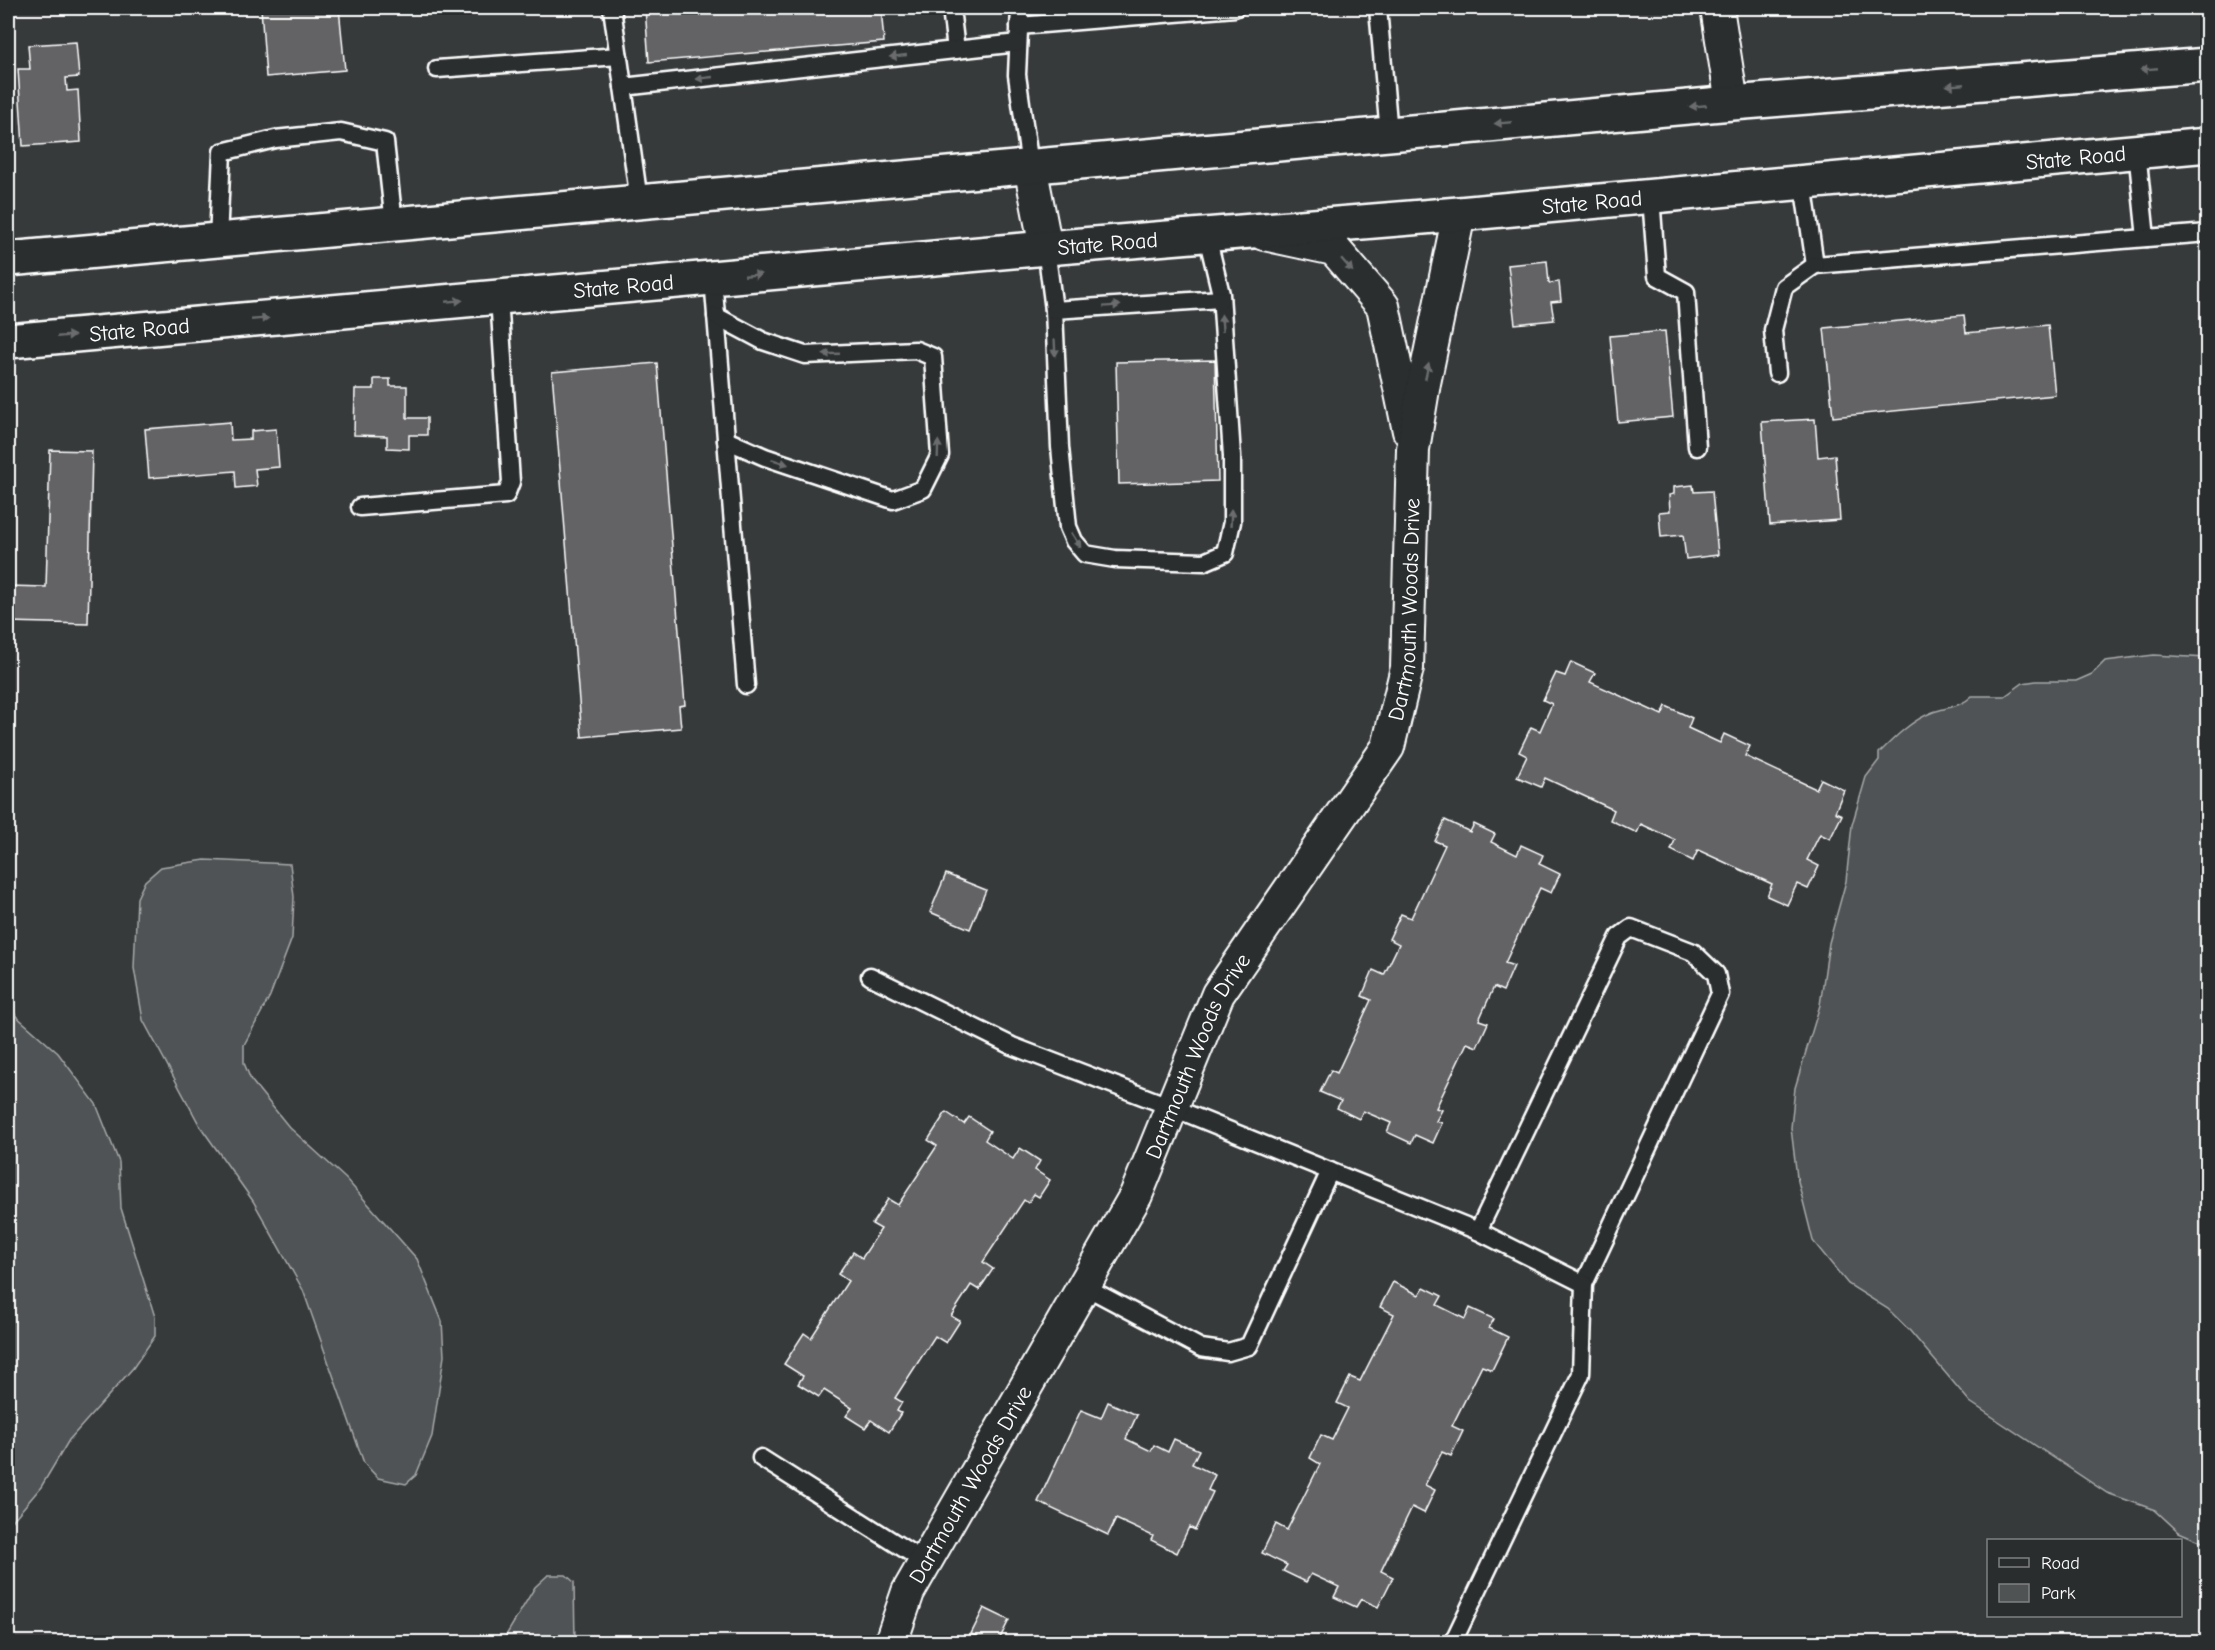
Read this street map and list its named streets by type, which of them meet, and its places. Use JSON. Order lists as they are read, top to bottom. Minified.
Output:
{"streets":{"main road":["State Road"],"street":["Dartmouth Woods Drive"]},"crossings":[["State Road","Dartmouth Woods Drive"]],"legend":["Road","Park"]}
